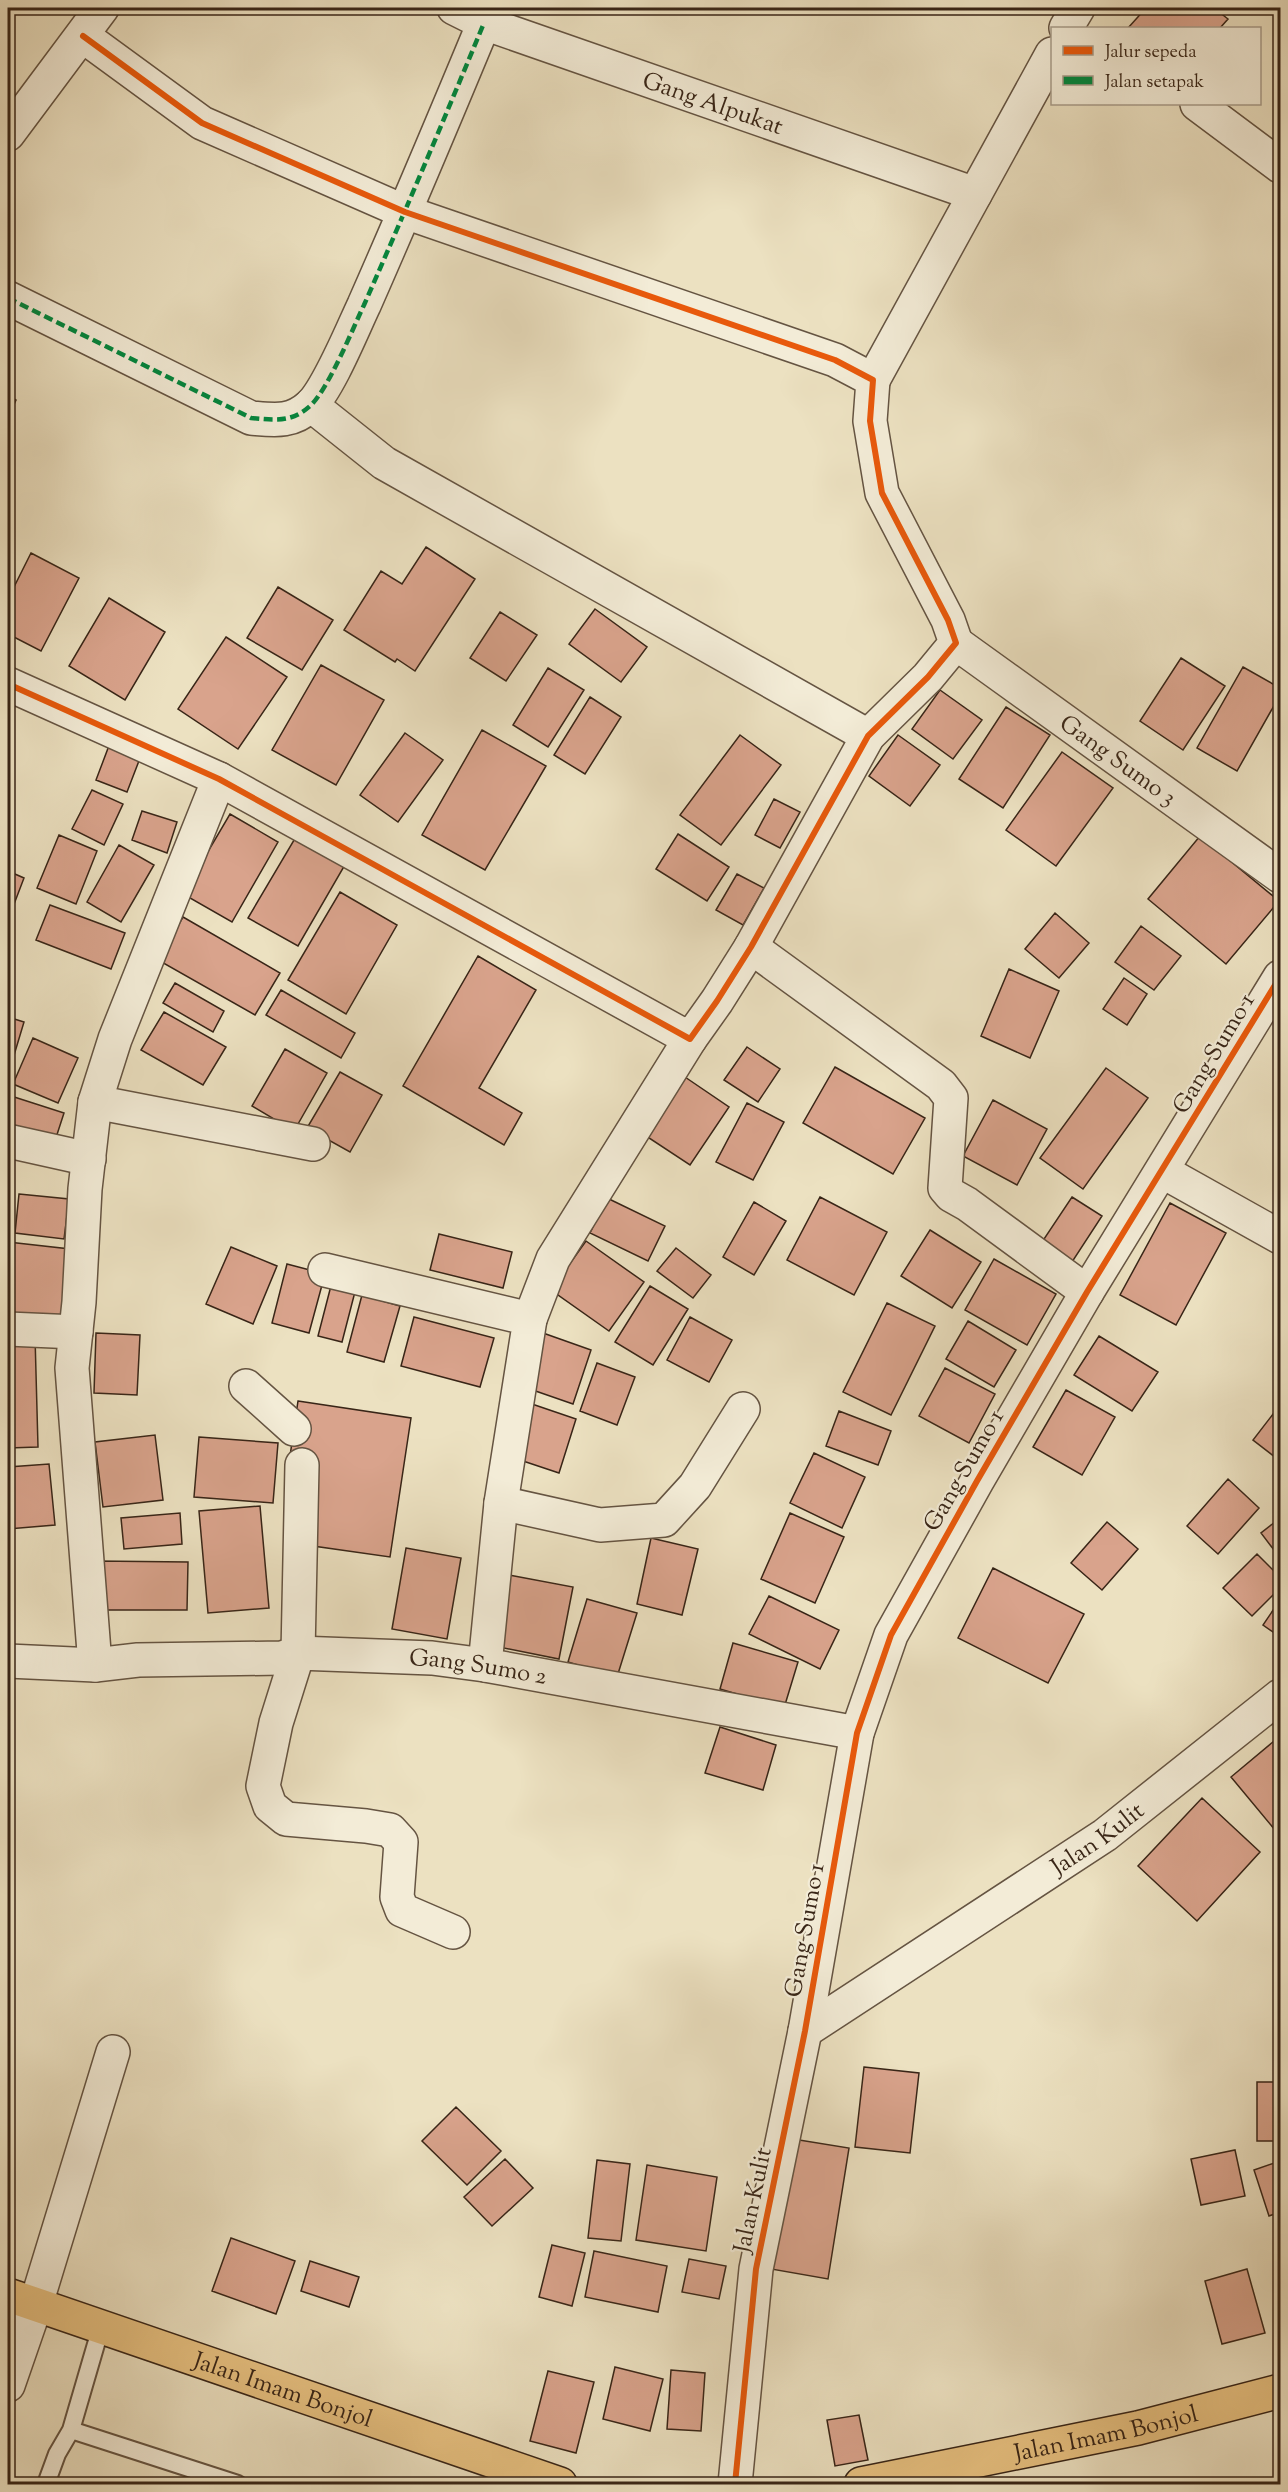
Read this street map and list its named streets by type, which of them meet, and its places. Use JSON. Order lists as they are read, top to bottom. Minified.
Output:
{"streets":{"highway":["Jalan Imam Bonjol"],"street":["Gang Alpukat","Gang Sumo 3","Gang Sumo 1","Gang Sumo 2","Jalan Kulit"]},"crossings":[["Gang Sumo 1","Gang Sumo 2"],["Gang Sumo 1","Jalan Kulit"]],"legend":["Jalur sepeda","Jalan setapak"]}
